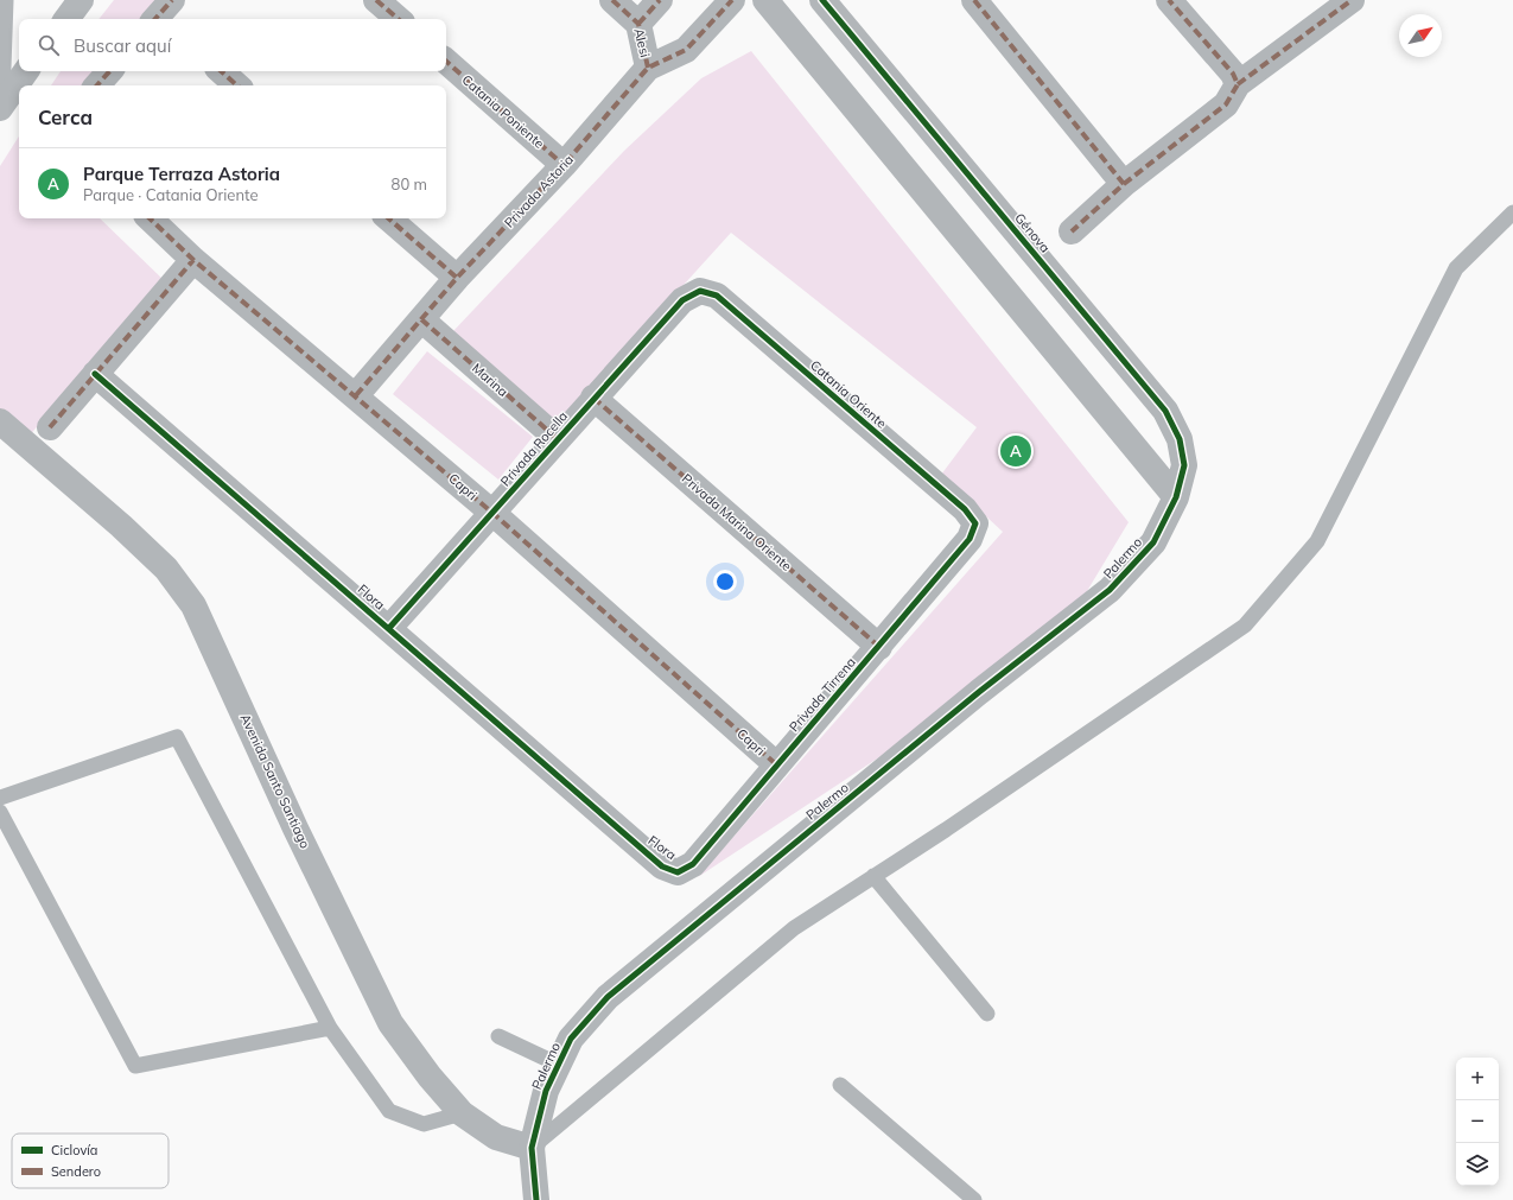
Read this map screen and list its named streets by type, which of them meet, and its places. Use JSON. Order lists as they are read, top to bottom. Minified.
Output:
{"streets":{"street":["Alesi","Catania Poniente","Privada Astoria","Génova","Marina","Catania Oriente","Privada Rocella","Capri","Privada Marina Oriente","Palermo","Flora","Privada Tirrena","Avenida Santo Santiago"]},"crossings":[["Alesi","Privada Astoria"],["Catania Poniente","Privada Astoria"],["Privada Astoria","Marina"],["Privada Astoria","Capri"],["Génova","Palermo"],["Marina","Privada Rocella"],["Catania Oriente","Privada Rocella"],["Catania Oriente","Privada Tirrena"],["Privada Rocella","Capri"],["Privada Rocella","Privada Marina Oriente"],["Privada Rocella","Flora"],["Capri","Privada Tirrena"],["Privada Marina Oriente","Privada Tirrena"],["Palermo","Avenida Santo Santiago"],["Flora","Privada Tirrena"]],"legend":["Ciclovía","Sendero"],"north":"top right","page":{"search":"Buscar aquí","heading":"Cerca","list":[{"mark":"A","name":"Parque Terraza Astoria","note":"Parque · Catania Oriente","value":"80 m"}],"pins":"A","map_buttons":["+","−"]}}
